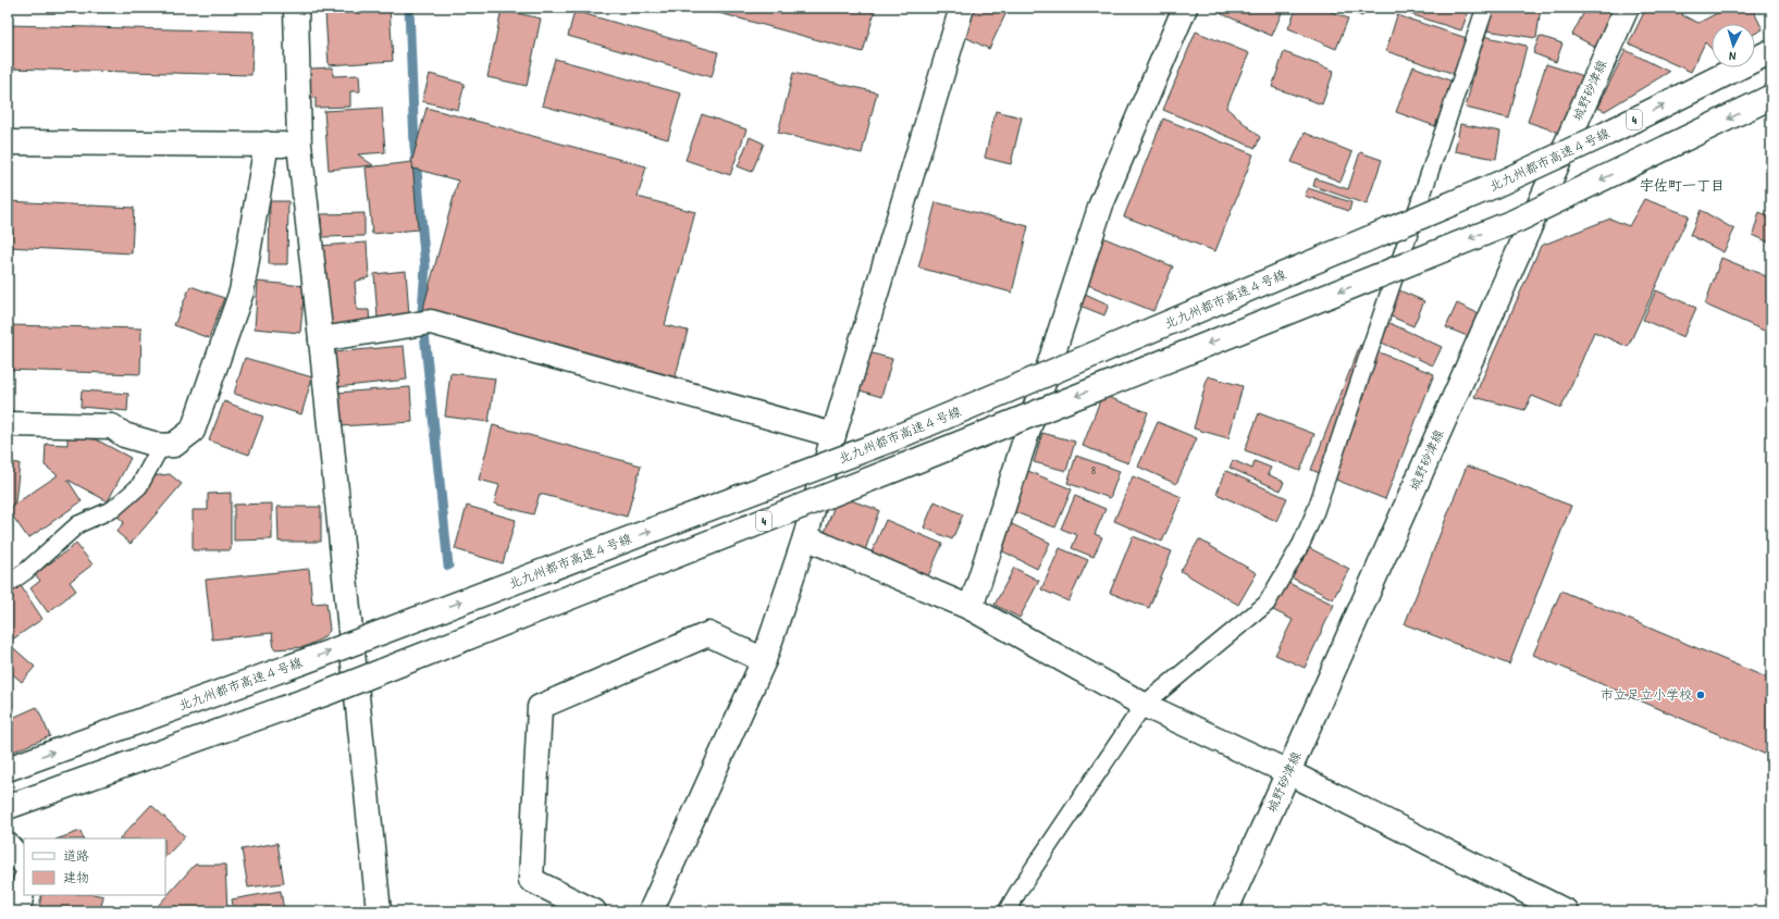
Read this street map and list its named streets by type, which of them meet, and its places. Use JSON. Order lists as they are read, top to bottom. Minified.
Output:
{"streets":{"main road":["城野砂津線","4","北九州都市高速４号線"]},"districts":["宇佐町一丁目"],"places":["市立足立小学校"],"house_numbers":["8"],"legend":["道路","建物"],"north":"bottom"}
